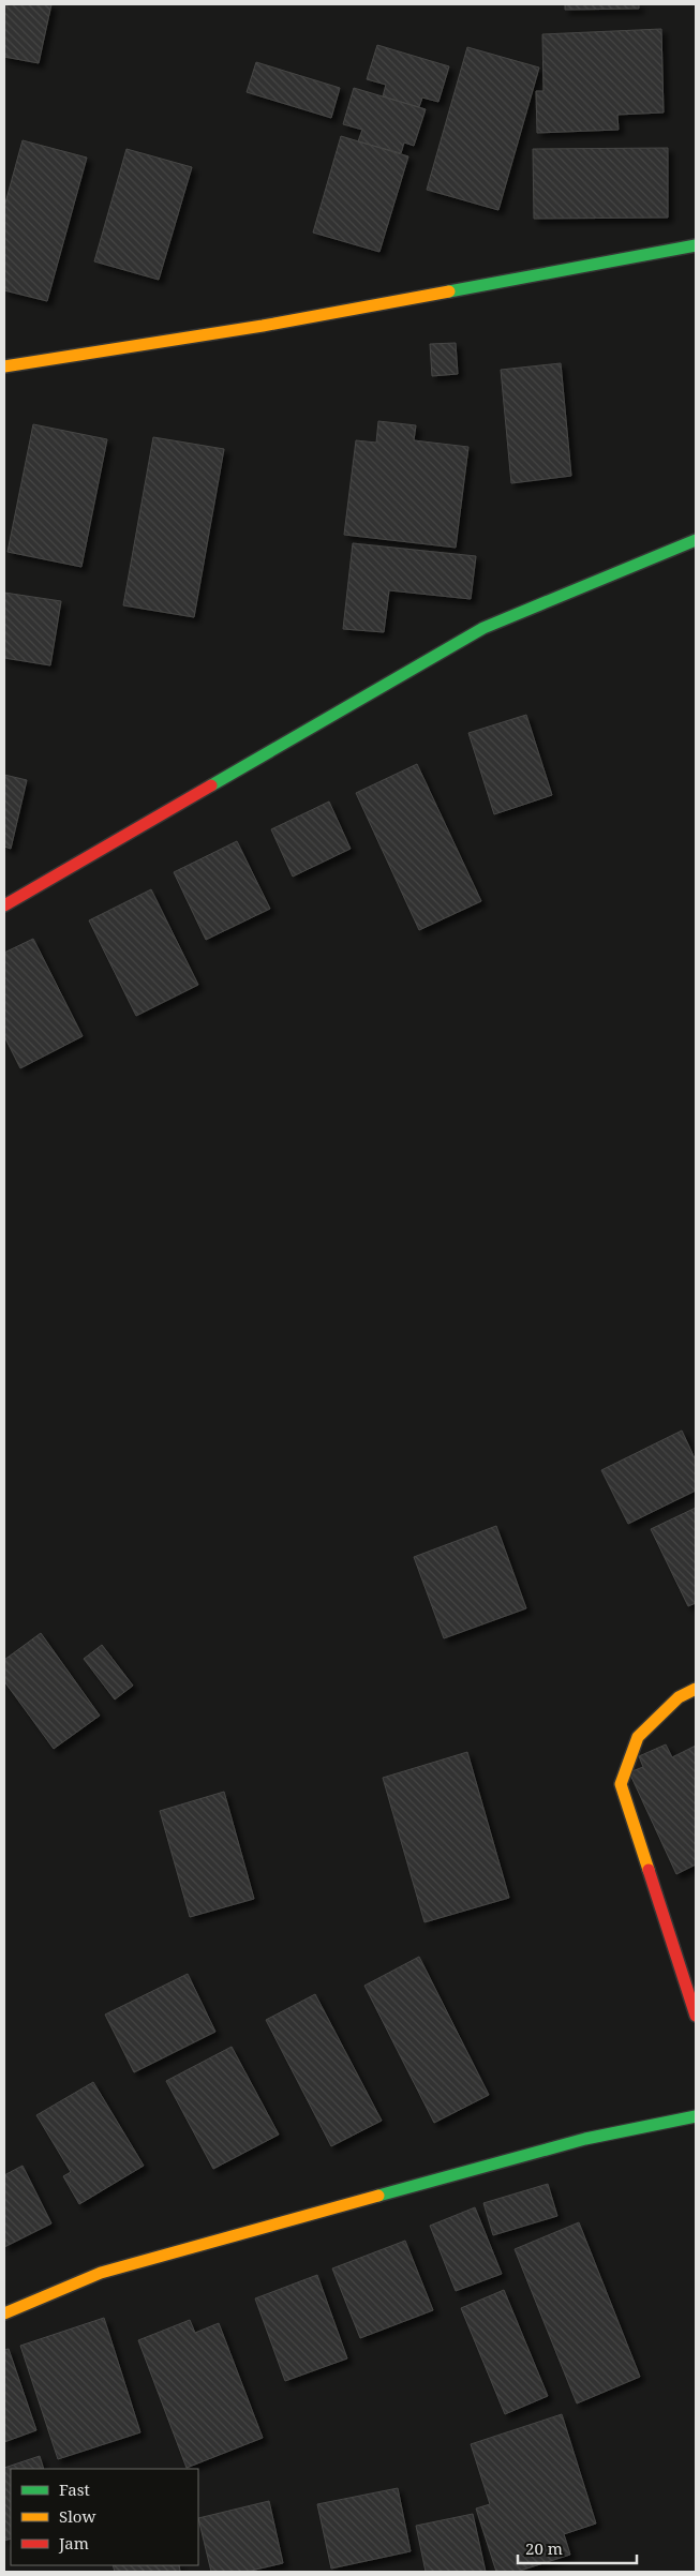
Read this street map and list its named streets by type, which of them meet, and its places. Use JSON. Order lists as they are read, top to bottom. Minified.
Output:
{"legend":["Fast","Slow","Jam"],"scale_bar":"20 m"}
